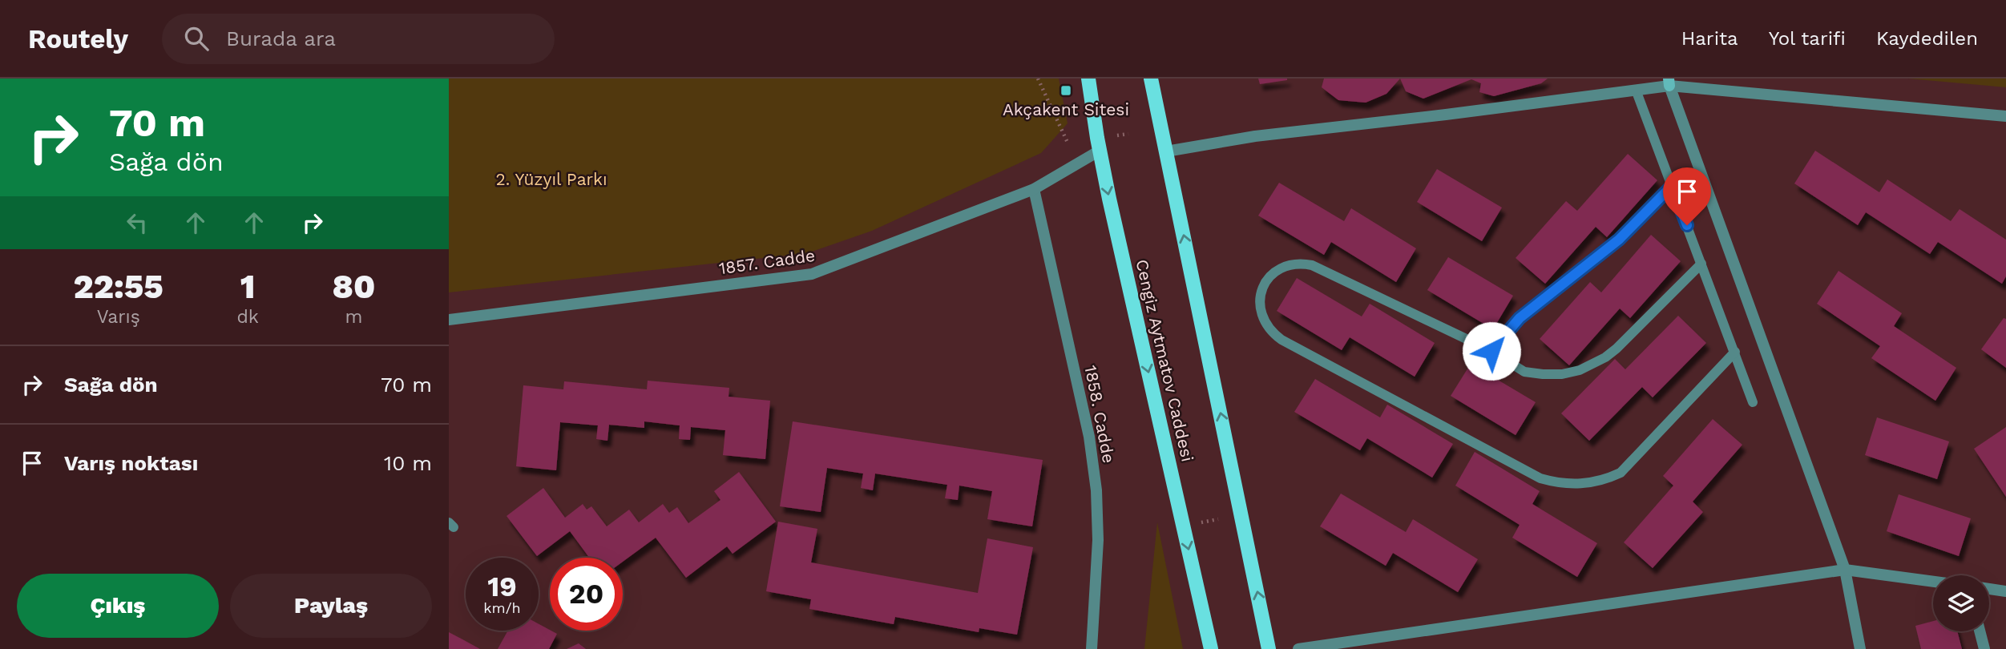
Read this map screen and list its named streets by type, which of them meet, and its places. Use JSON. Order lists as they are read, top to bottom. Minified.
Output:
{"streets":{"main road":["Cengiz Aytmatov Caddesi"],"street":["1857. Cadde","1858. Cadde"]},"crossings":[["1857. Cadde","Cengiz Aytmatov Caddesi"],["1857. Cadde","1858. Cadde"]],"parks":["2. Yüzyıl Parkı"],"places":{"transit":["Akçakent Sitesi"]},"page":{"header":"Routely","search":"Burada ara","nav":["Harita","Yol tarifi","Kaydedilen"],"turn":["70 m","Sağa dön"],"eta":["22:55","Varış","1","dk","80","m"],"list":[{"name":"Sağa dön","value":"70 m"},{"name":"Varış noktası","value":"10 m"}],"speed":"19 km/h","limit":"20","buttons":["Çıkış","Paylaş"]}}
